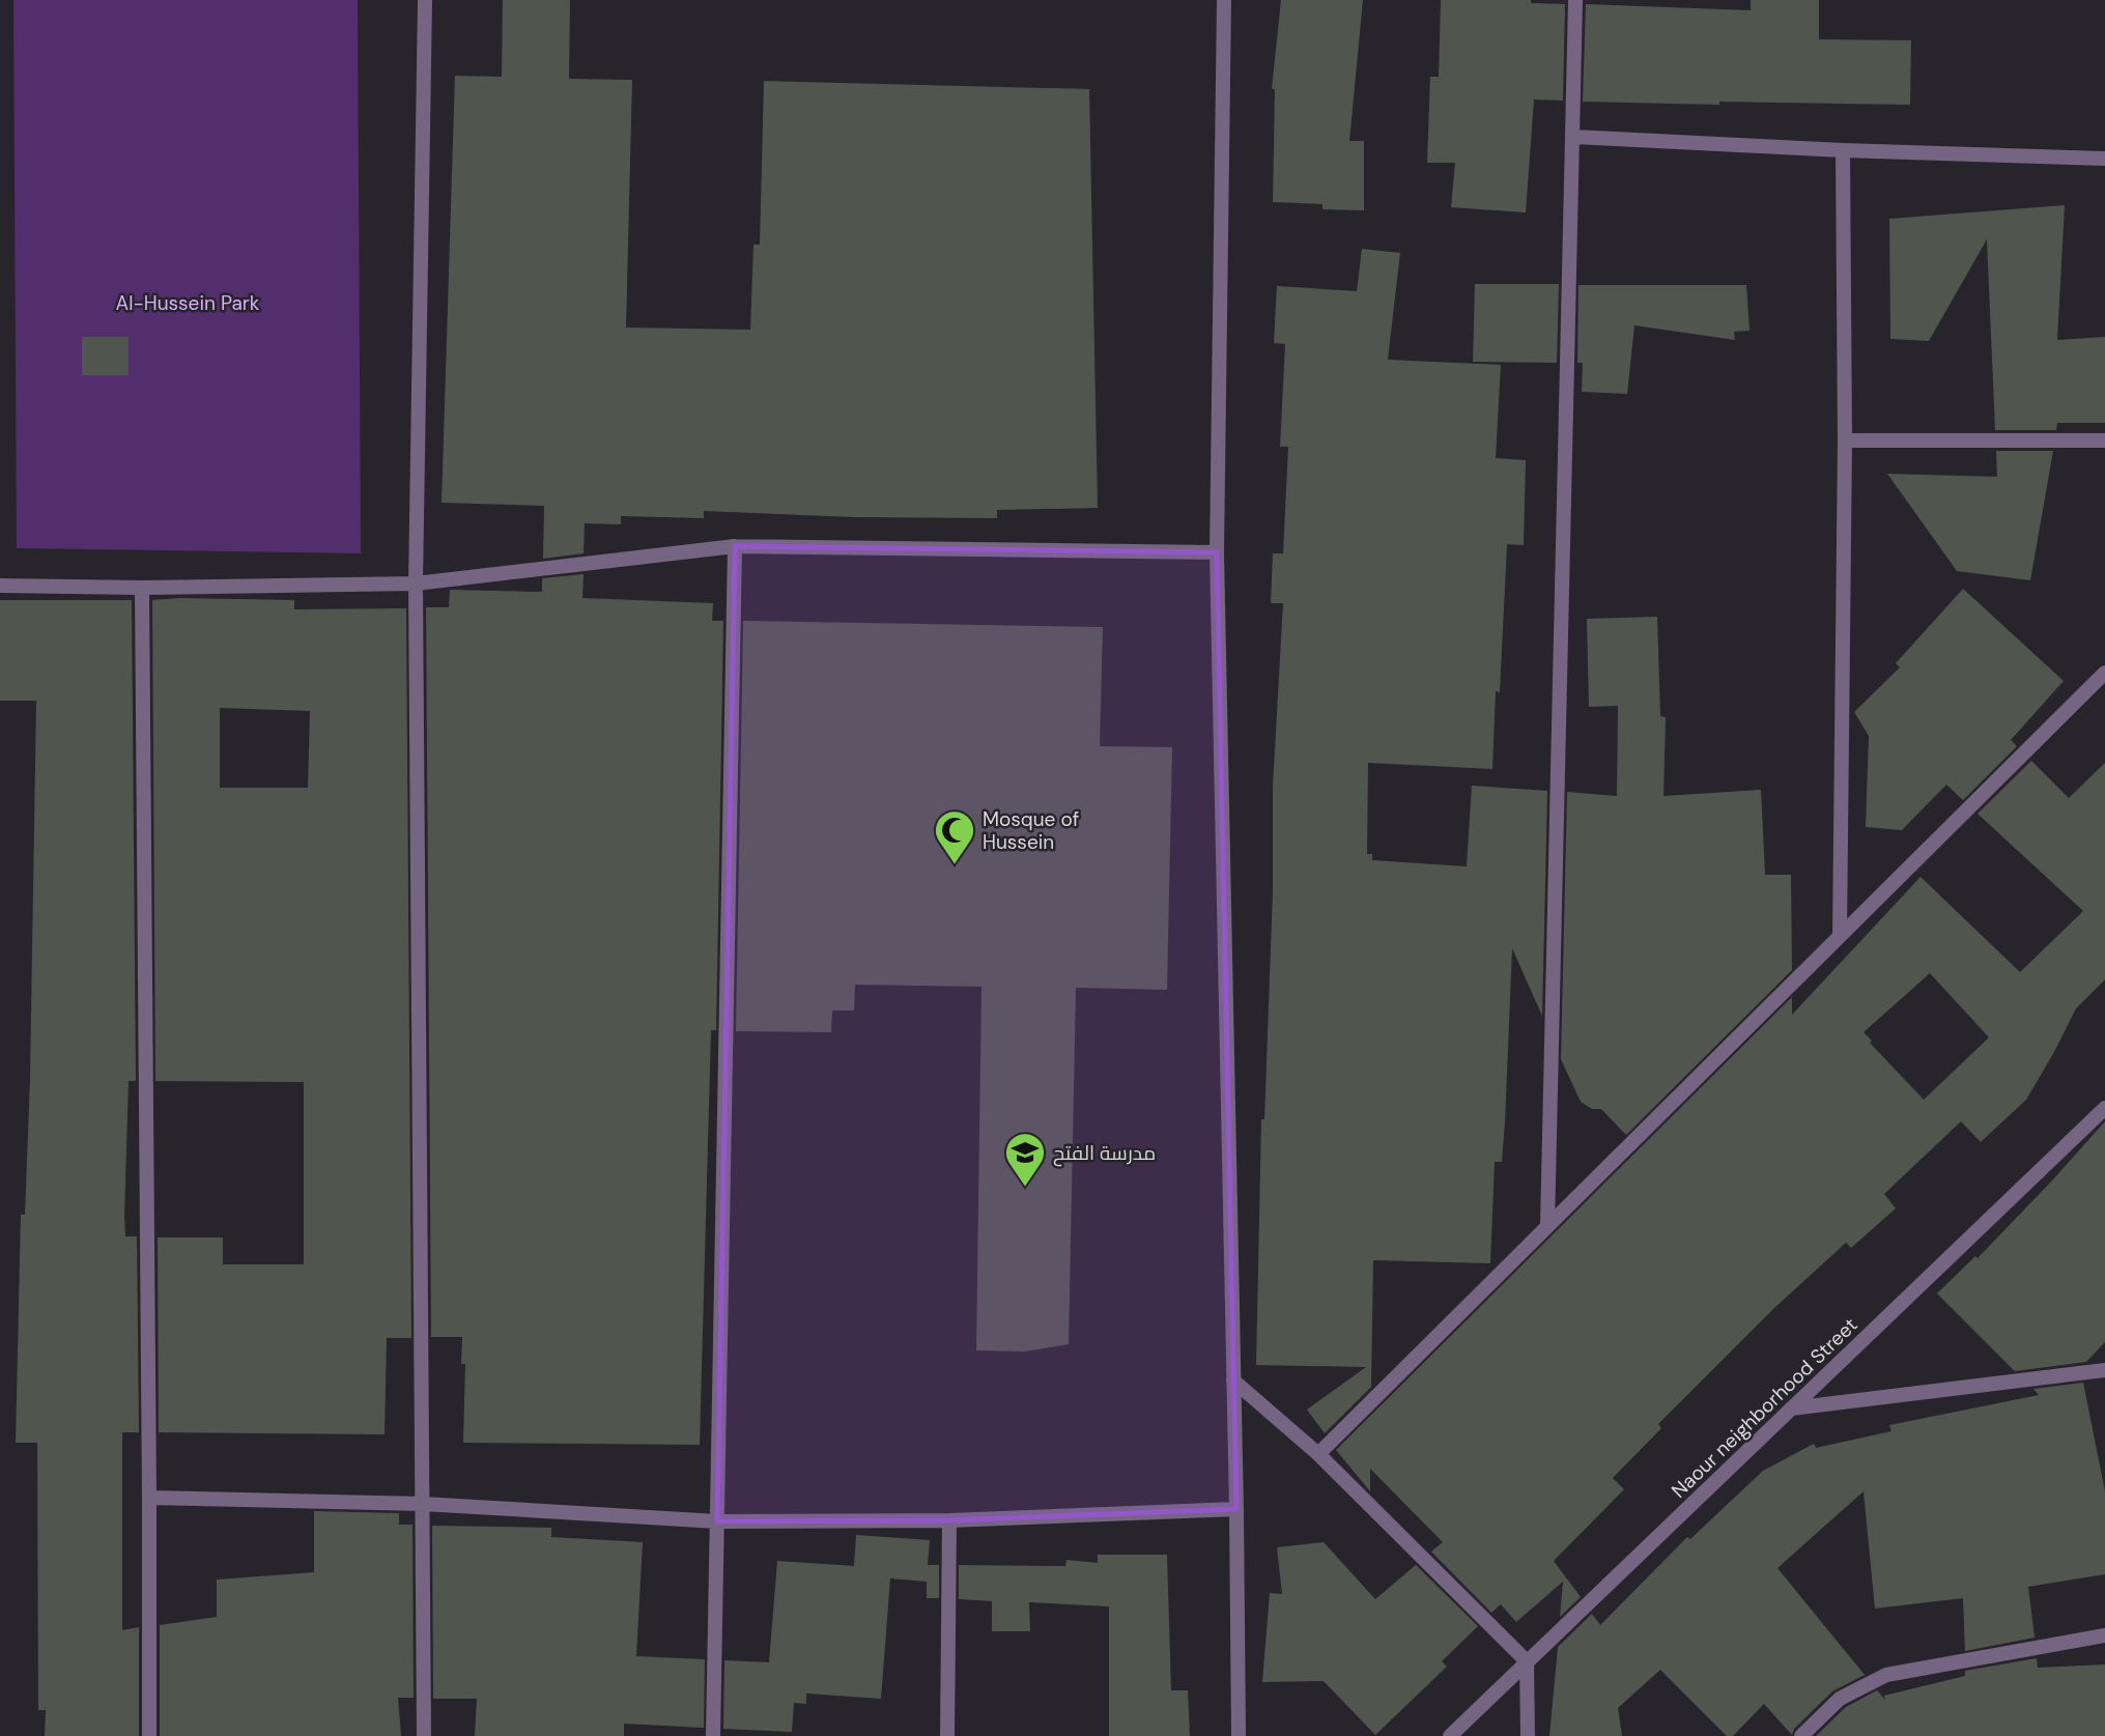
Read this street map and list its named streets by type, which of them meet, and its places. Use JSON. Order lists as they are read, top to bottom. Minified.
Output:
{"streets":{"street":["Naour neighborhood Street"]},"parks":["Al-Hussein Park"],"places":{"mosque":["Mosque of Hussein"],"school or university":["مدرسة الفتح"]}}
